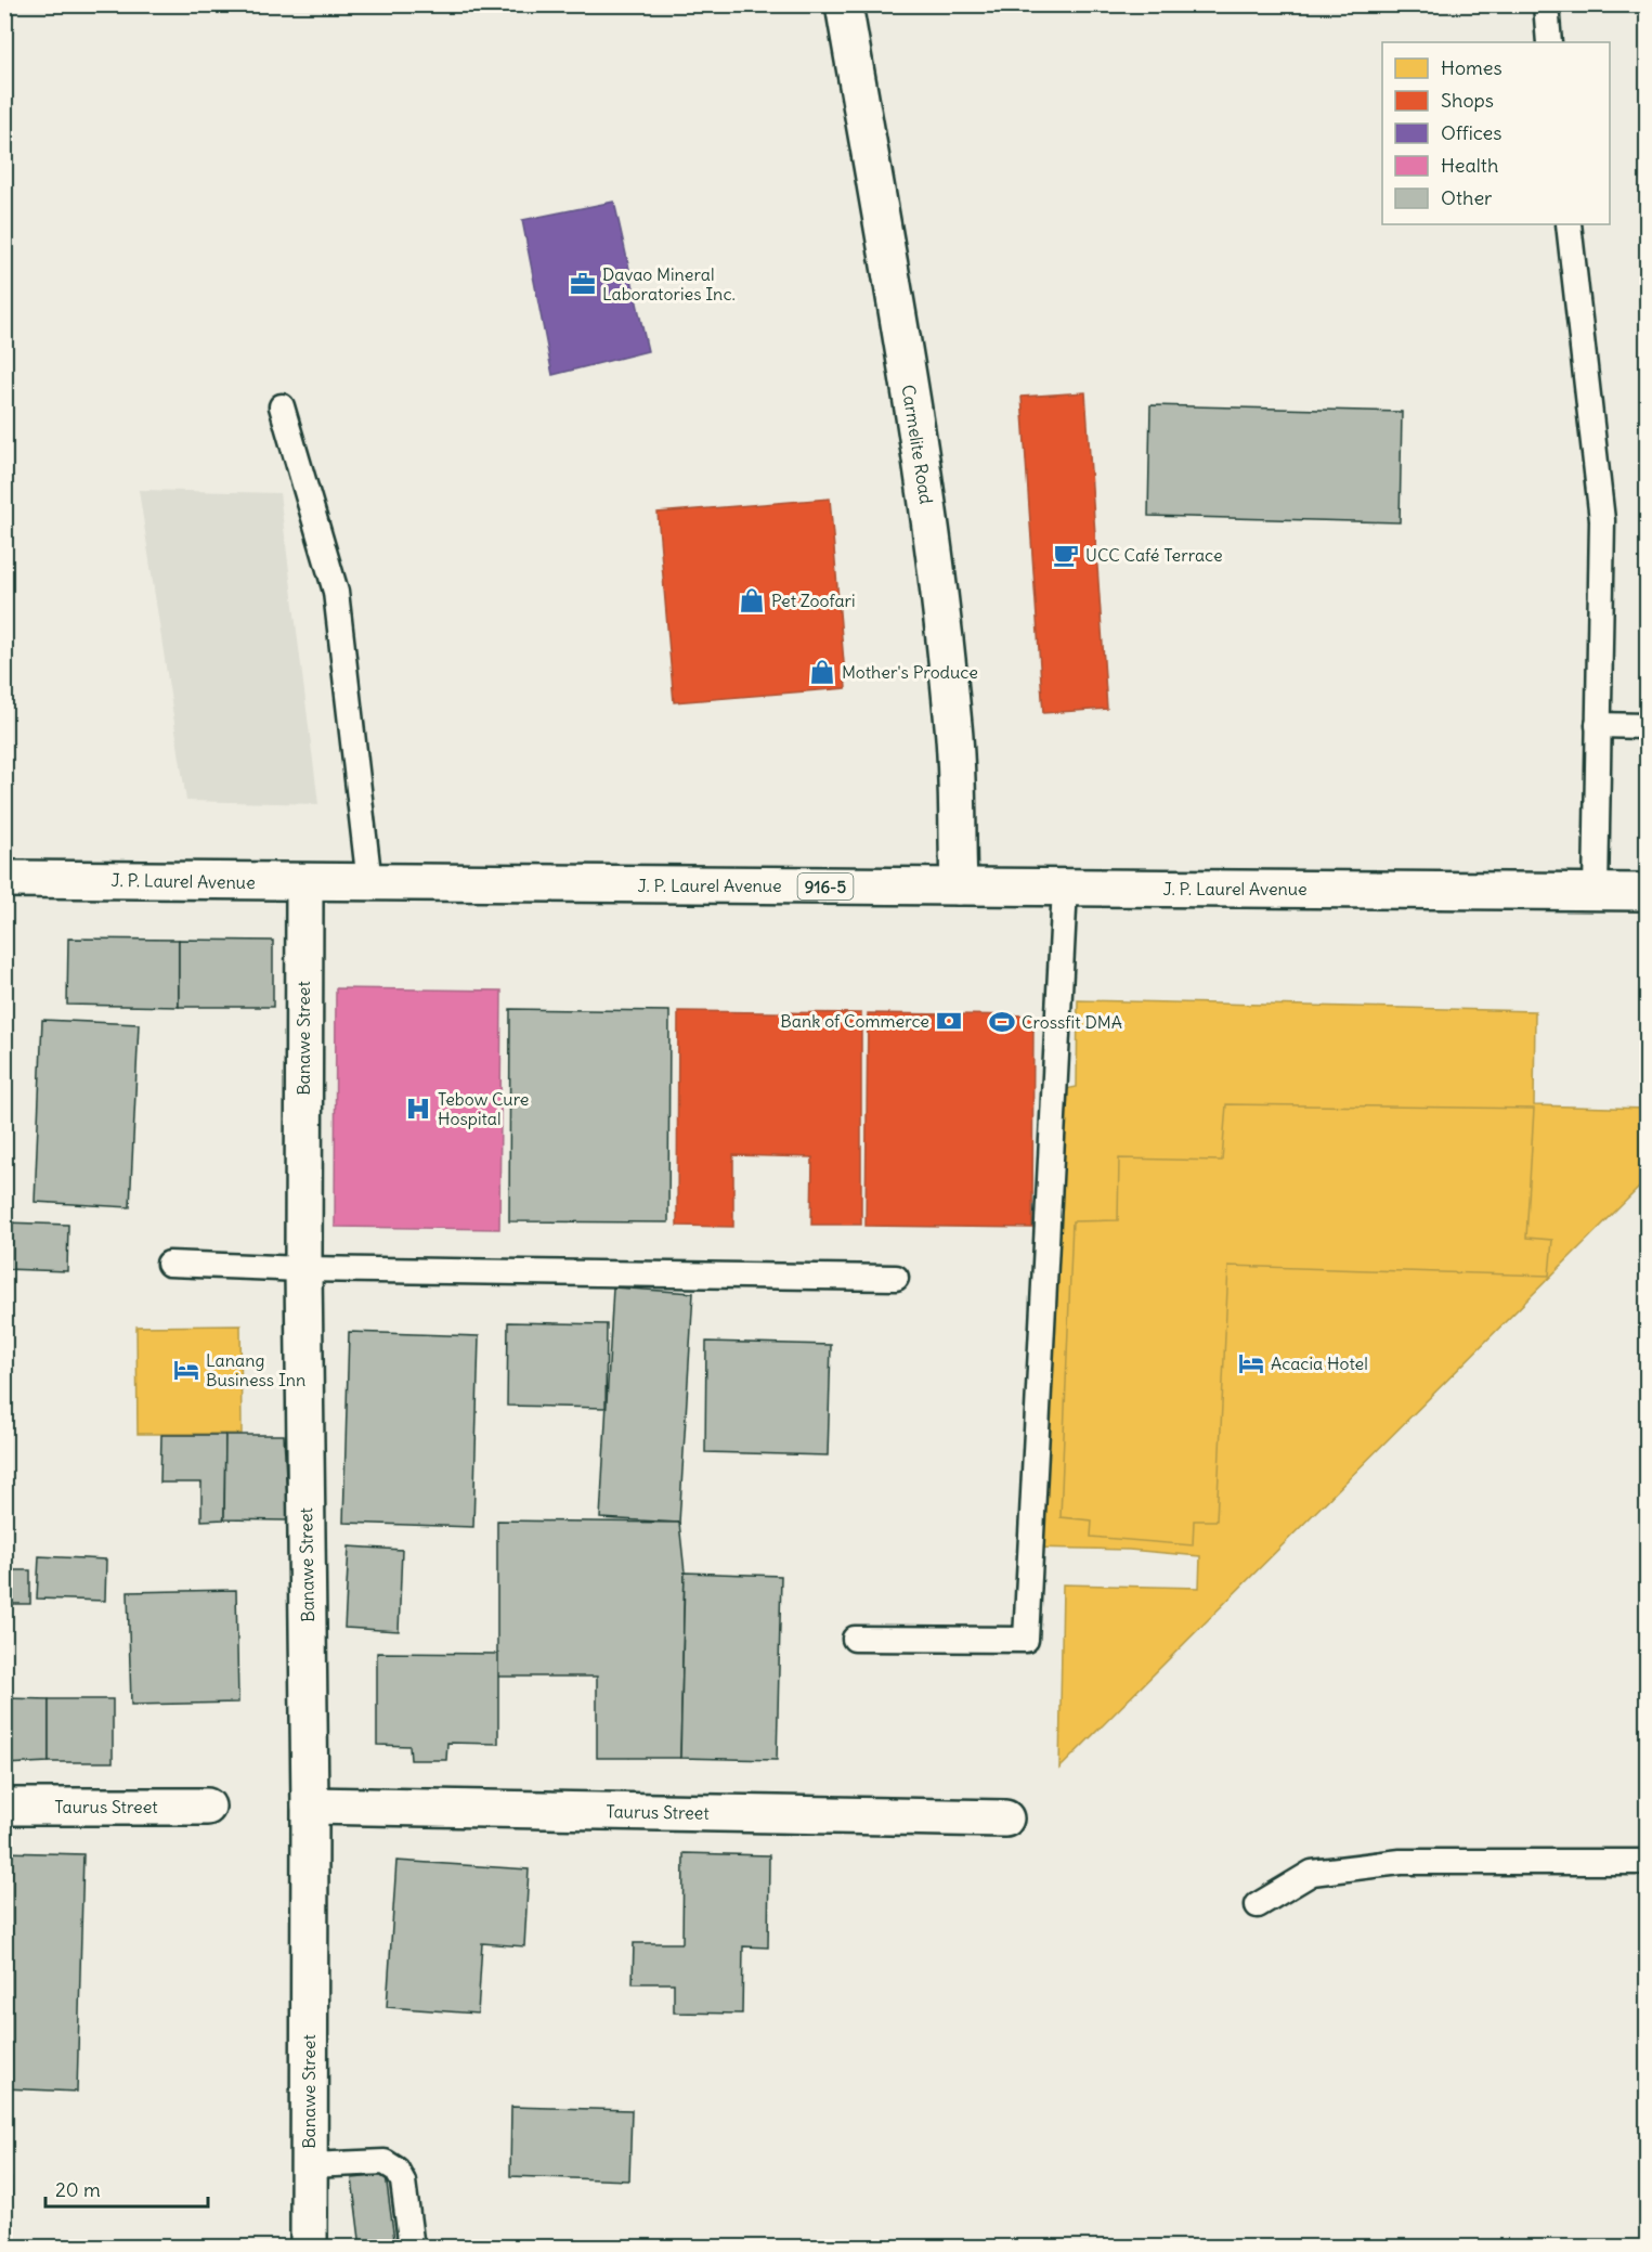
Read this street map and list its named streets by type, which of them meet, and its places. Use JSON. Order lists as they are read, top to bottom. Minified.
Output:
{"streets":{"street":["Carmelite Road","J. P. Laurel Avenue","916-5","Banawe Street","Taurus Street"]},"crossings":[["Carmelite Road","J. P. Laurel Avenue"],["J. P. Laurel Avenue","Banawe Street"],["Banawe Street","Taurus Street"]],"places":{"office":["Davao Mineral Laboratories Inc."],"cafe":["UCC Café Terrace"],"shop":["Pet Zoofari","Mother's Produce"],"bank":["Bank of Commerce"],"sports":["Crossfit DMA"],"hospital":["Tebow Cure Hospital"],"hotel":["Acacia Hotel","Lanang Business Inn"]},"legend":["Homes","Shops","Offices","Health","Other"],"scale_bar":"20 m"}
